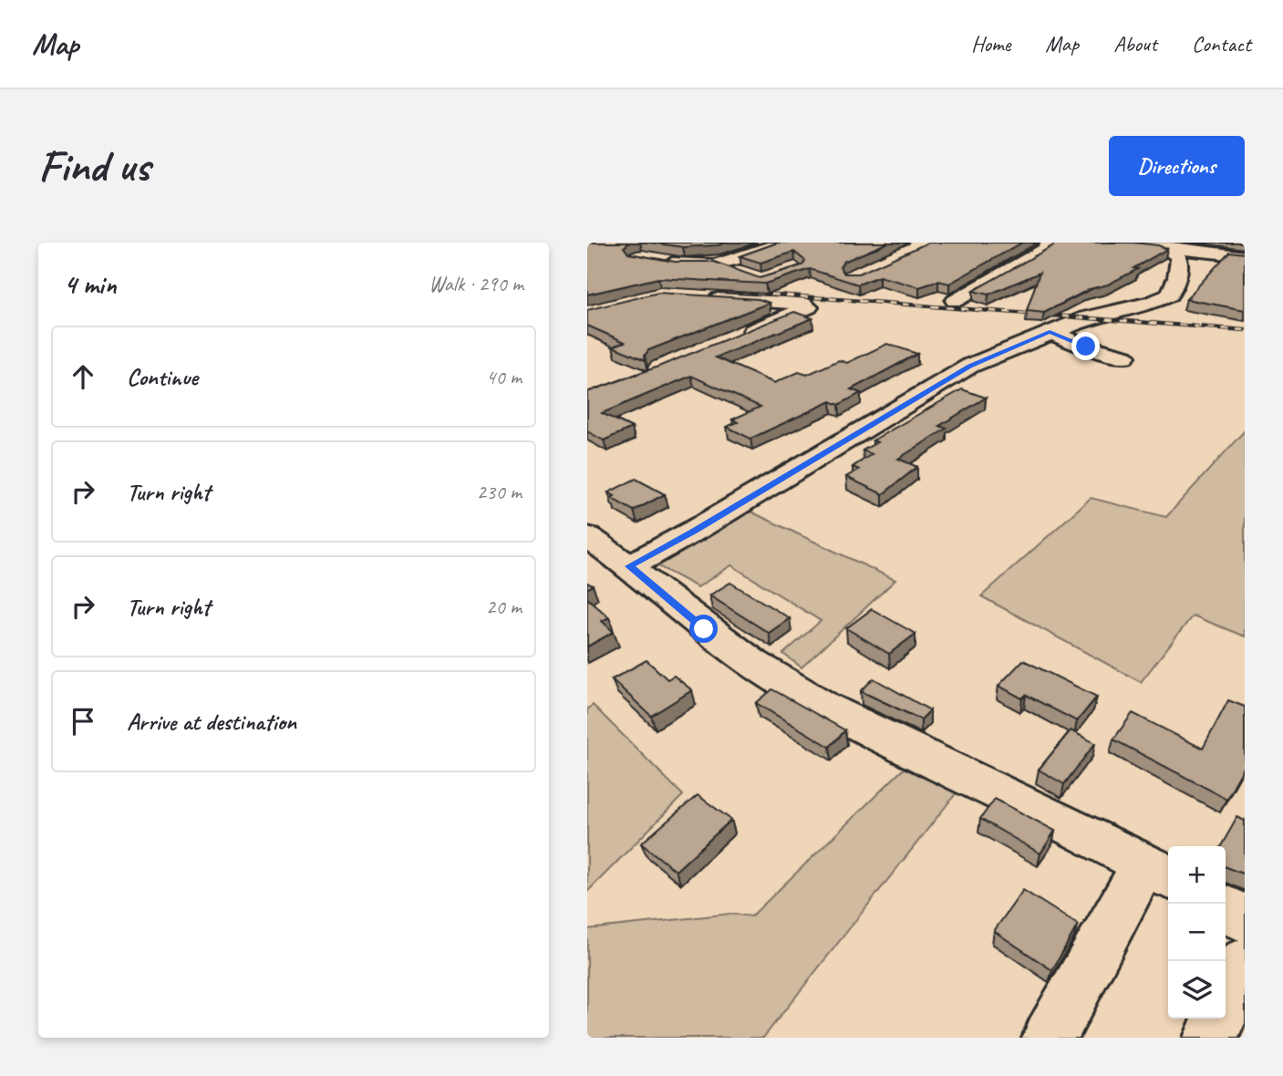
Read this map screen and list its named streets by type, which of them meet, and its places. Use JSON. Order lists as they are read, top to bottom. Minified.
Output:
{"page":{"header":"Map","nav":["Home","Map","About","Contact"],"buttons":"Directions","title":"Find us","heading":["4 min","Walk · 290 m"],"list":[["Continue","40 m"],["Turn right","230 m"],["Turn right","20 m"],"Arrive at destination"],"map_buttons":["+","−"]}}
